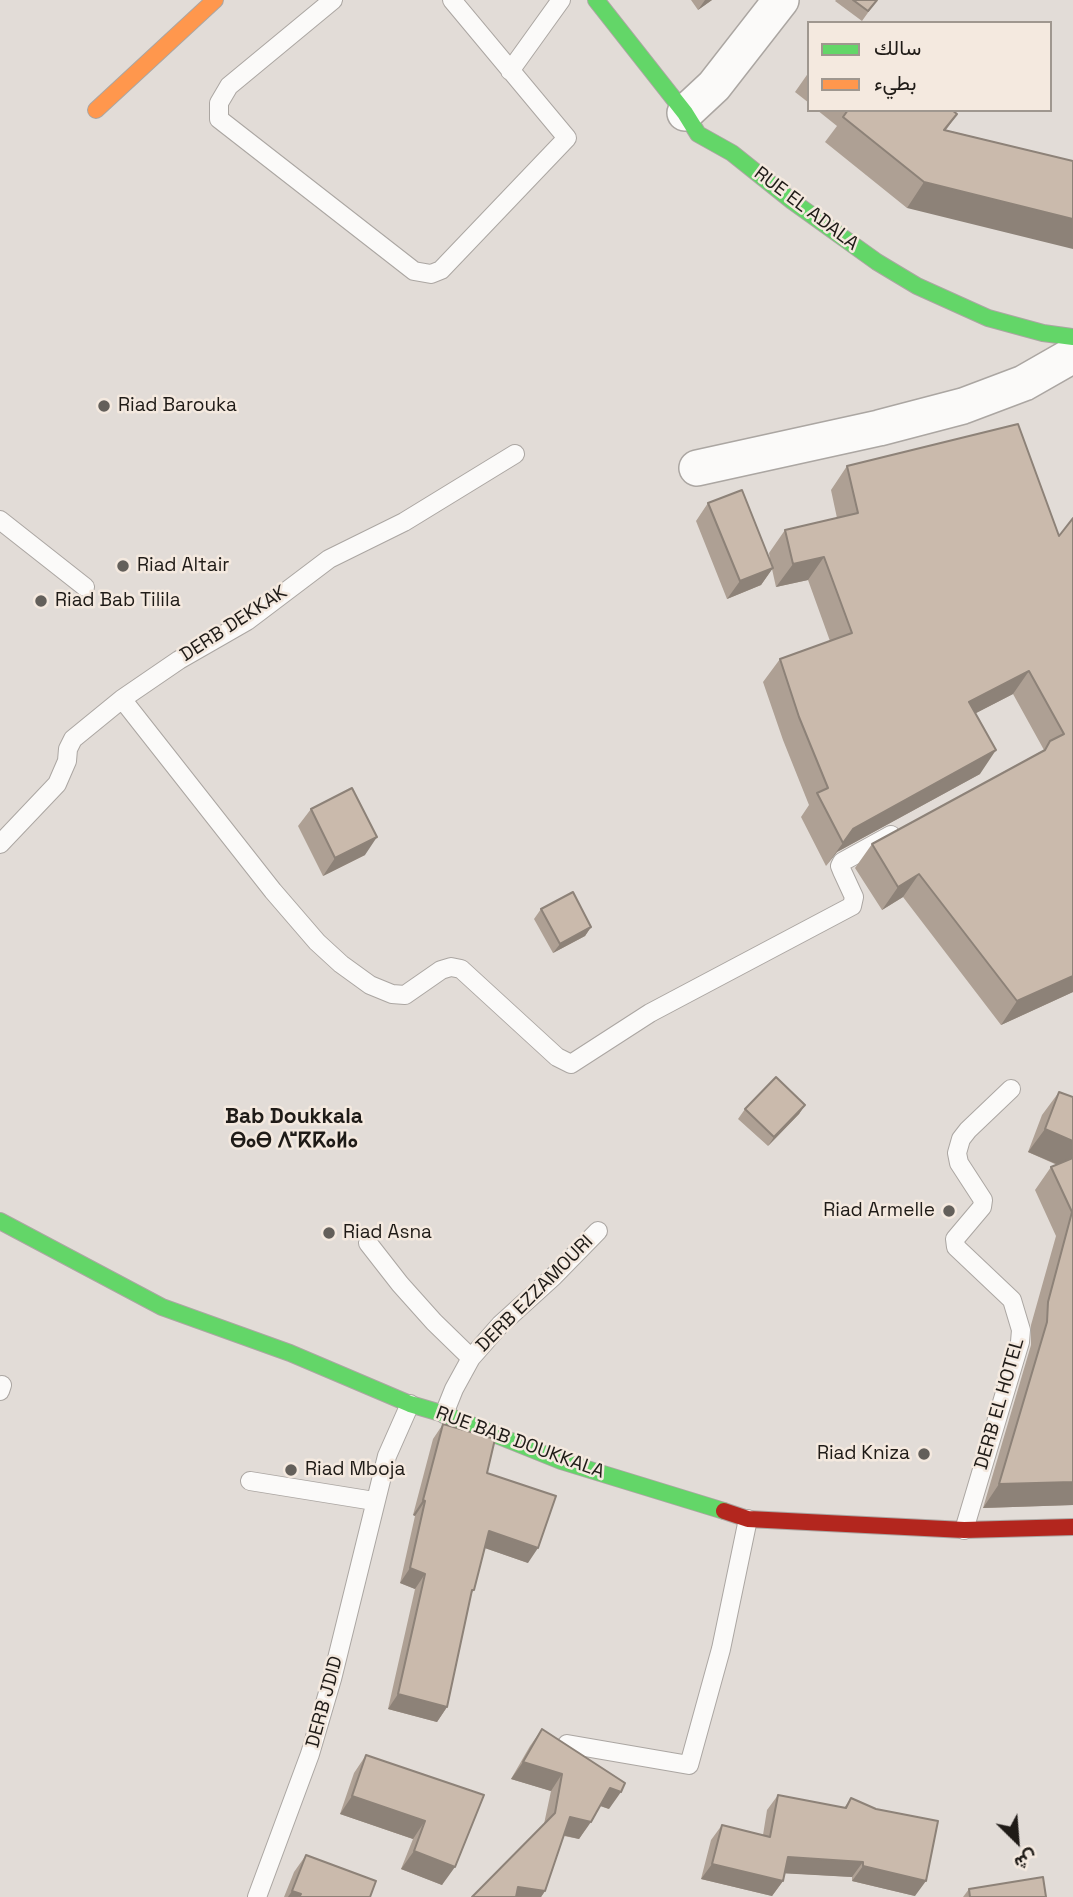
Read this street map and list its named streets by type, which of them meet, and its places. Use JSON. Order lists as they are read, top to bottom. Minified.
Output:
{"streets":{"street":["RUE EL ADALA","RUE BAB DOUKKALA"],"lane":["DERB DEKKAK","DERB EZZAMOURI","DERB EL HOTEL","DERB JDID"]},"crossings":[["DERB EZZAMOURI","RUE BAB DOUKKALA"],["DERB EL HOTEL","RUE BAB DOUKKALA"],["RUE BAB DOUKKALA","DERB JDID"]],"districts":["Bab Doukkala ⴱⴰⴱ ⴷⵯⴽⴽⴰⵍⴰ"],"places":["Riad Barouka","Riad Altair","Riad Bab Tilila","Riad Armelle","Riad Asna","Riad Kniza","Riad Mboja"],"legend":["سالك","بطيء"],"north":"bottom right"}
